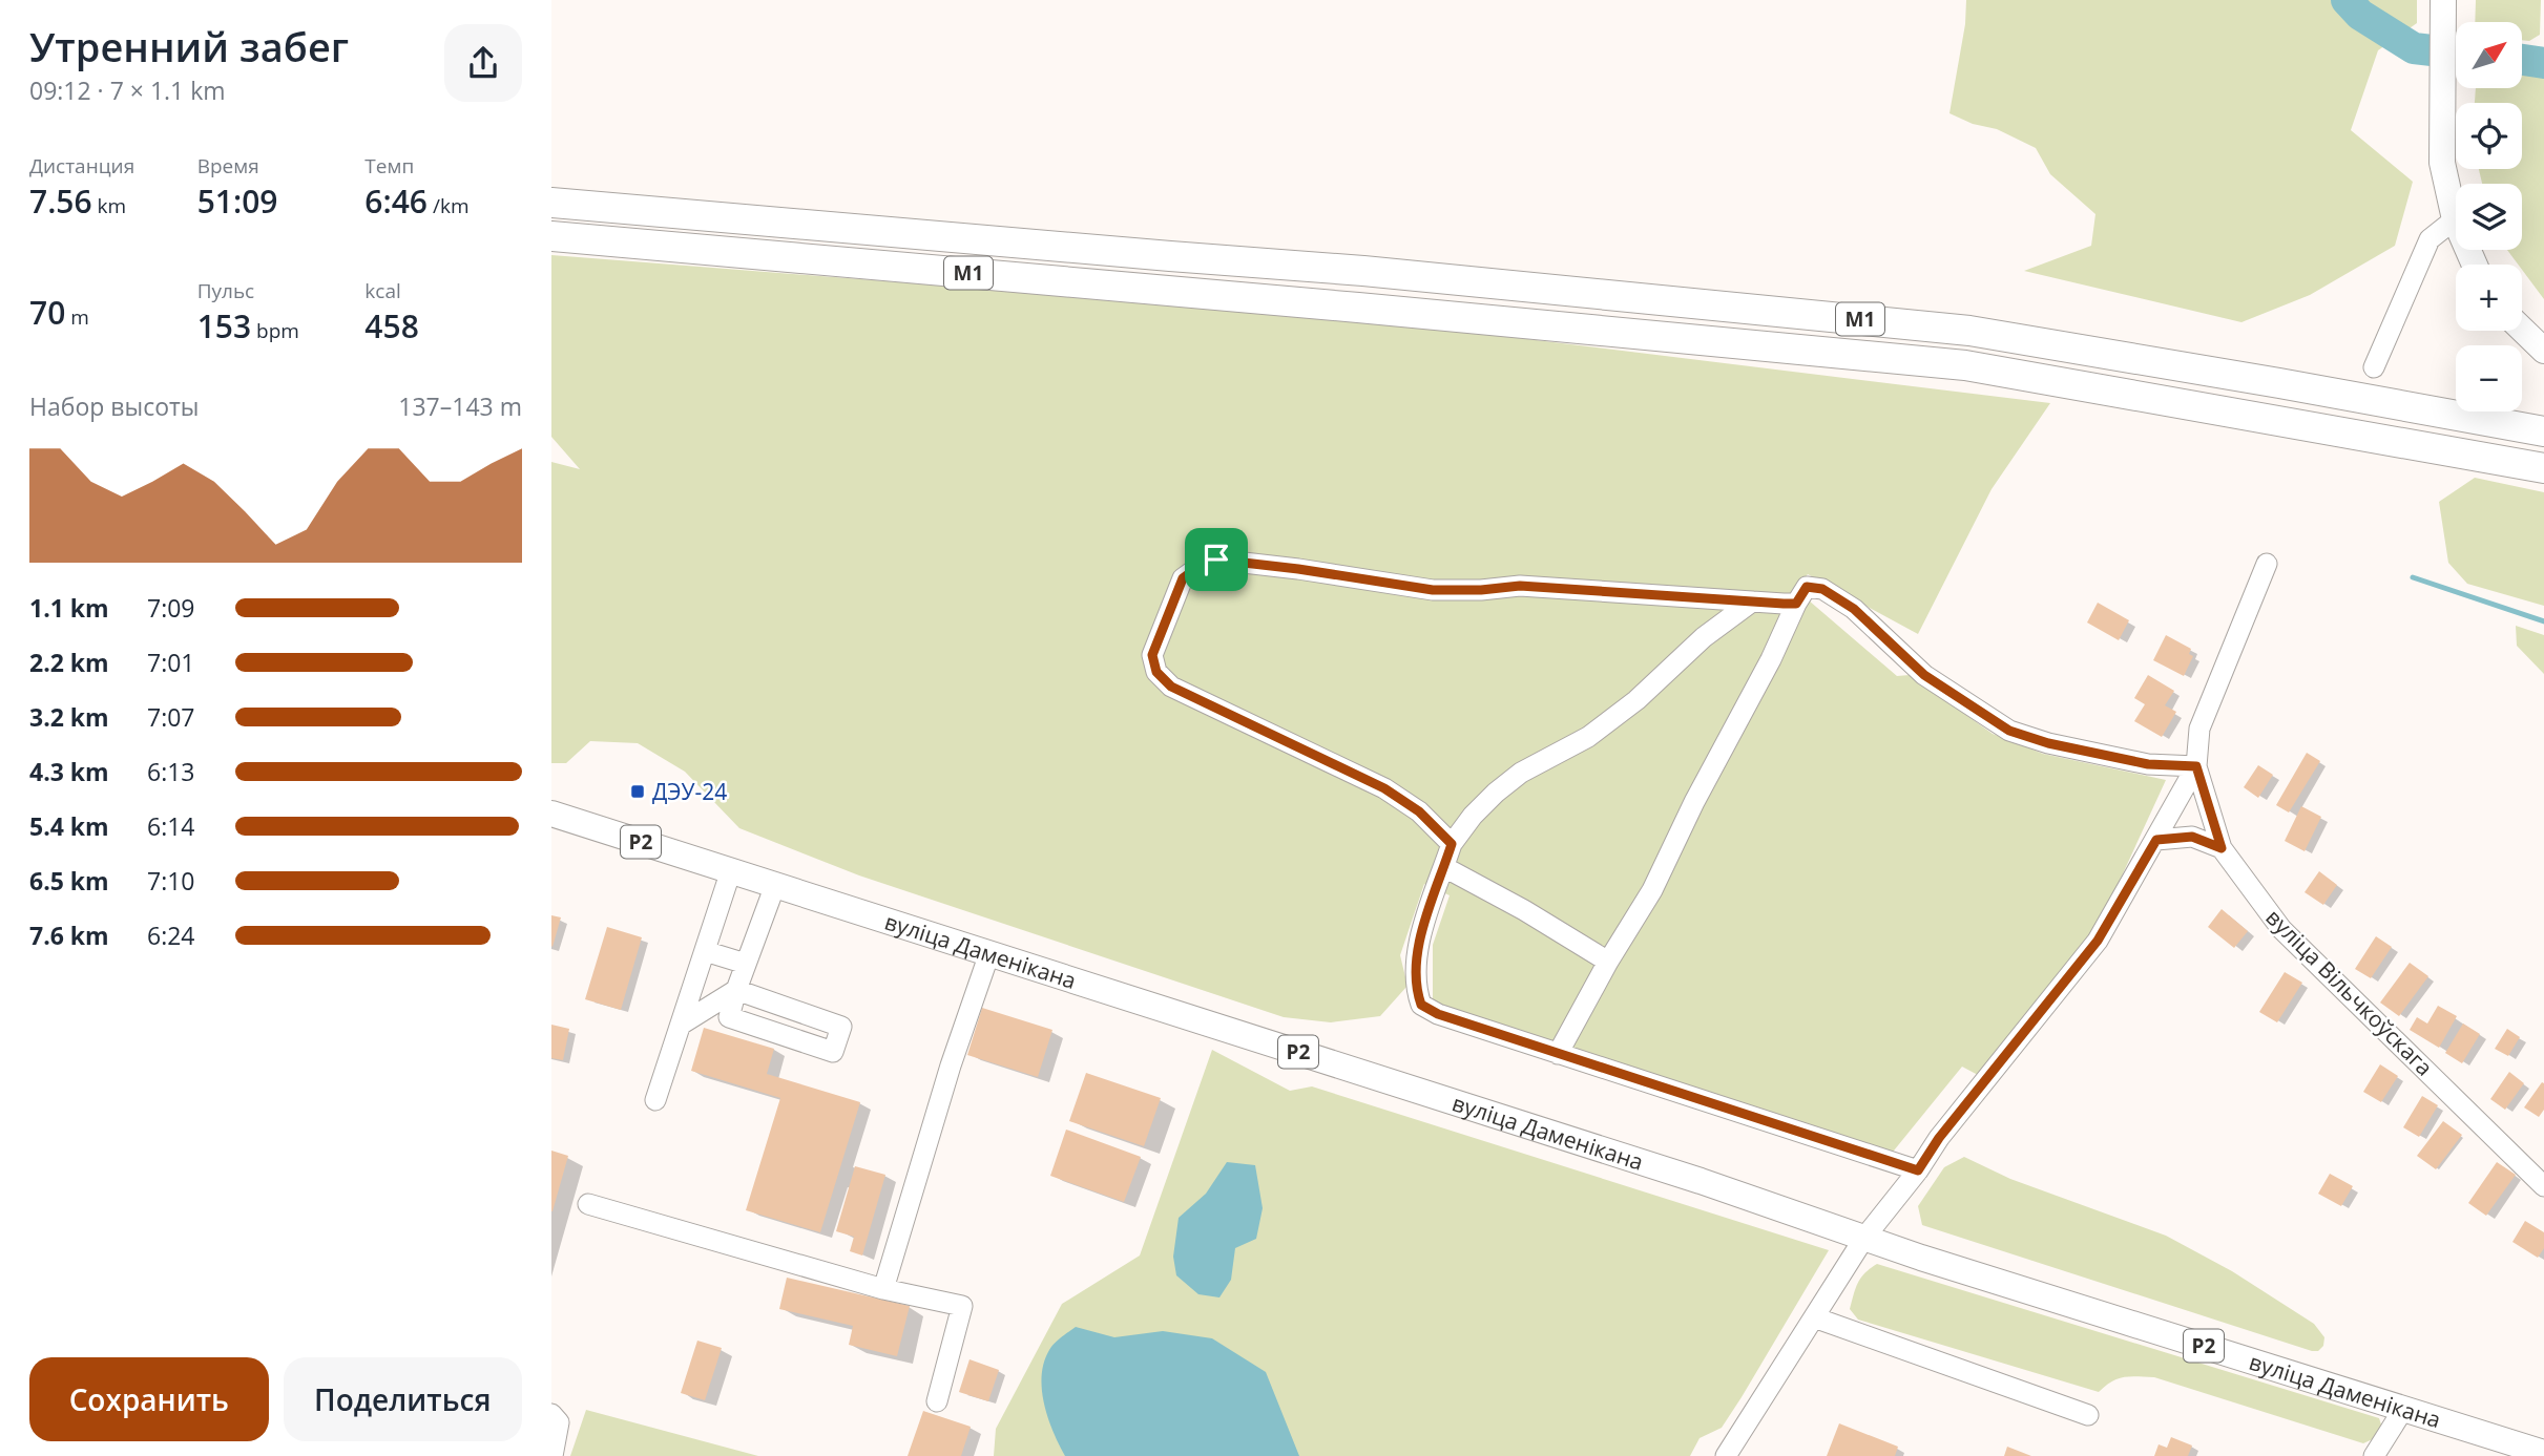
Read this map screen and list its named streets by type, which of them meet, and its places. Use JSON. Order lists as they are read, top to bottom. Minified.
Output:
{"streets":{"highway":["М1"],"main road":["Р2","вуліца Даменікана"],"street":["вуліца Вільчкоўскага"]},"places":{"transit":["ДЭУ-24"]},"north":"top right","page":{"heading":["Утренний забег","09:12 · 7 × 1.1 km"],"map_buttons":["+","−"],"stats":[["Дистанция","7.56 km"],["Время","51:09"],["Темп","6:46 /km"],["70 m"],["Пульс","153 bpm"],["kcal","458"]],"chart":["Набор высоты","137–143 m"],"list":[{"name":"1.1 km","note":"7:09"},{"name":"2.2 km","note":"7:01"},{"name":"3.2 km","note":"7:07"},{"name":"4.3 km","note":"6:13"},{"name":"5.4 km","note":"6:14"},{"name":"6.5 km","note":"7:10"},{"name":"7.6 km","note":"6:24"}],"buttons":["Сохранить","Поделиться"]}}
